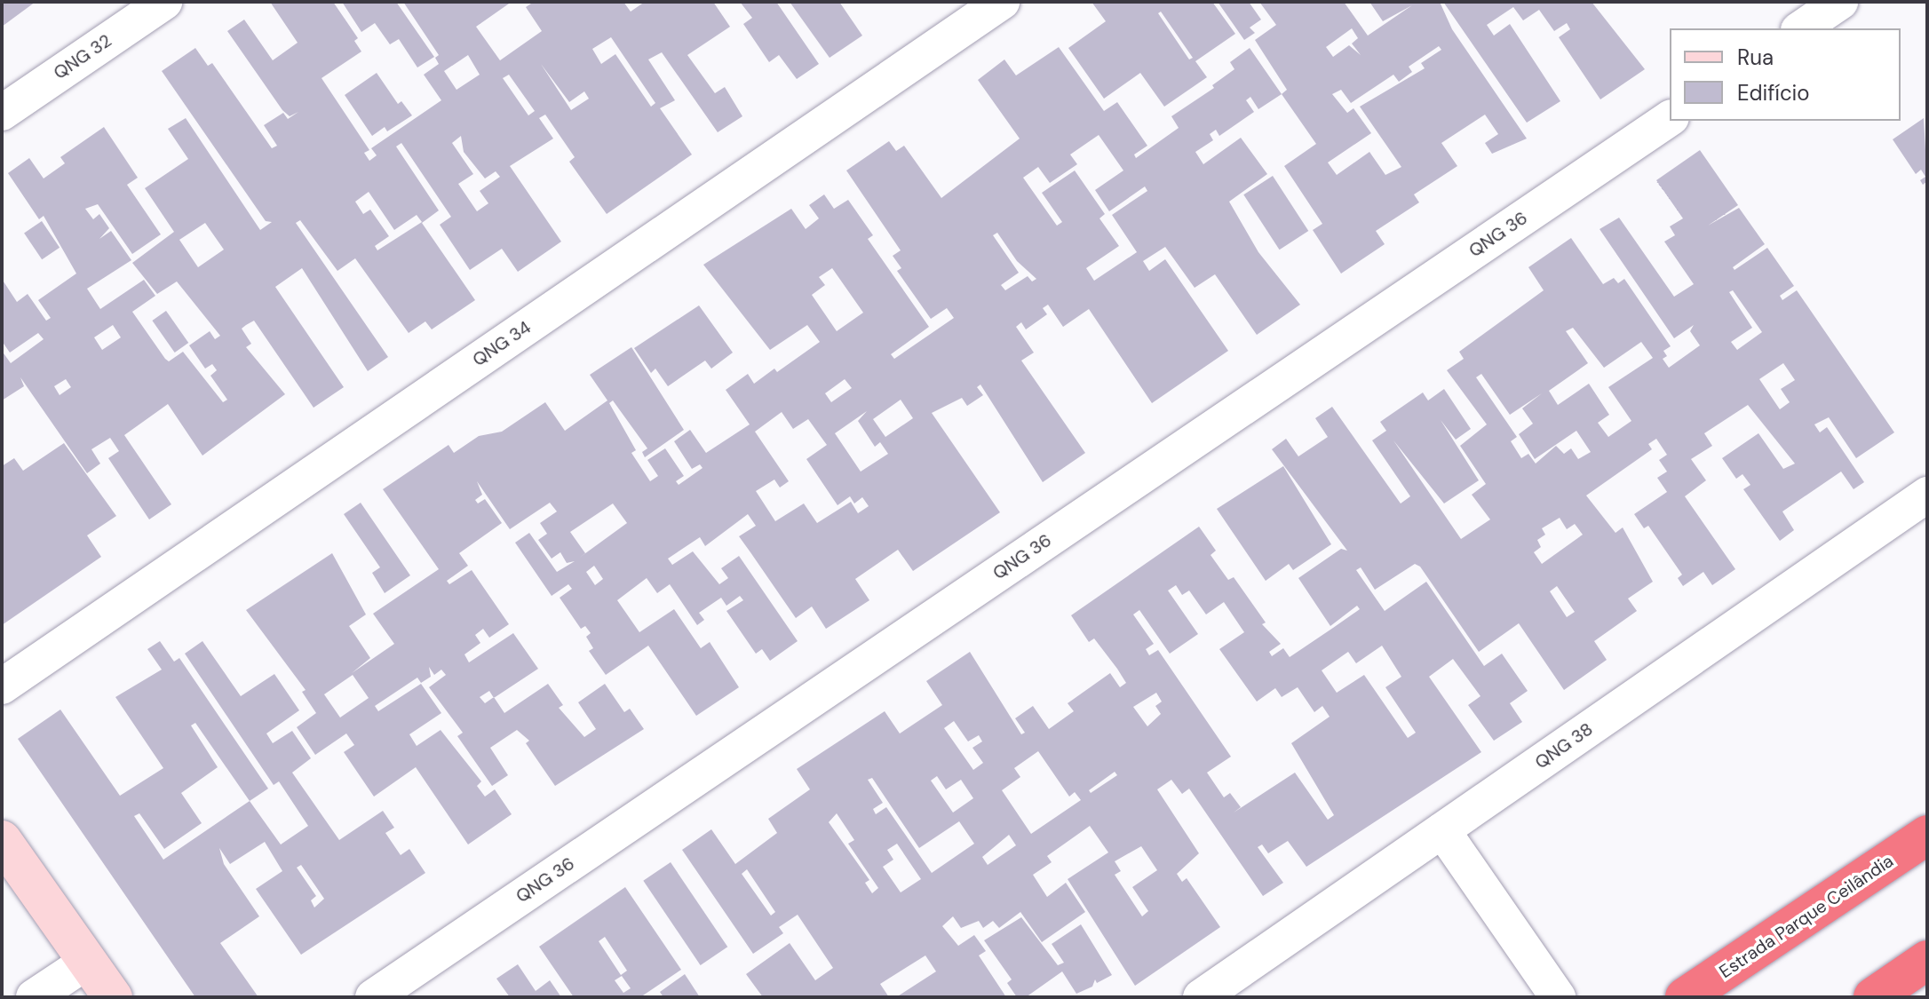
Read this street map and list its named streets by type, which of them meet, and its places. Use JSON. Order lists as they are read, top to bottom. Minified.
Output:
{"streets":{"highway":["Estrada Parque Ceilândia"],"street":["QNG 32","QNG 36","QNG 34","QNG 38"]},"legend":["Rua","Edifício"]}
